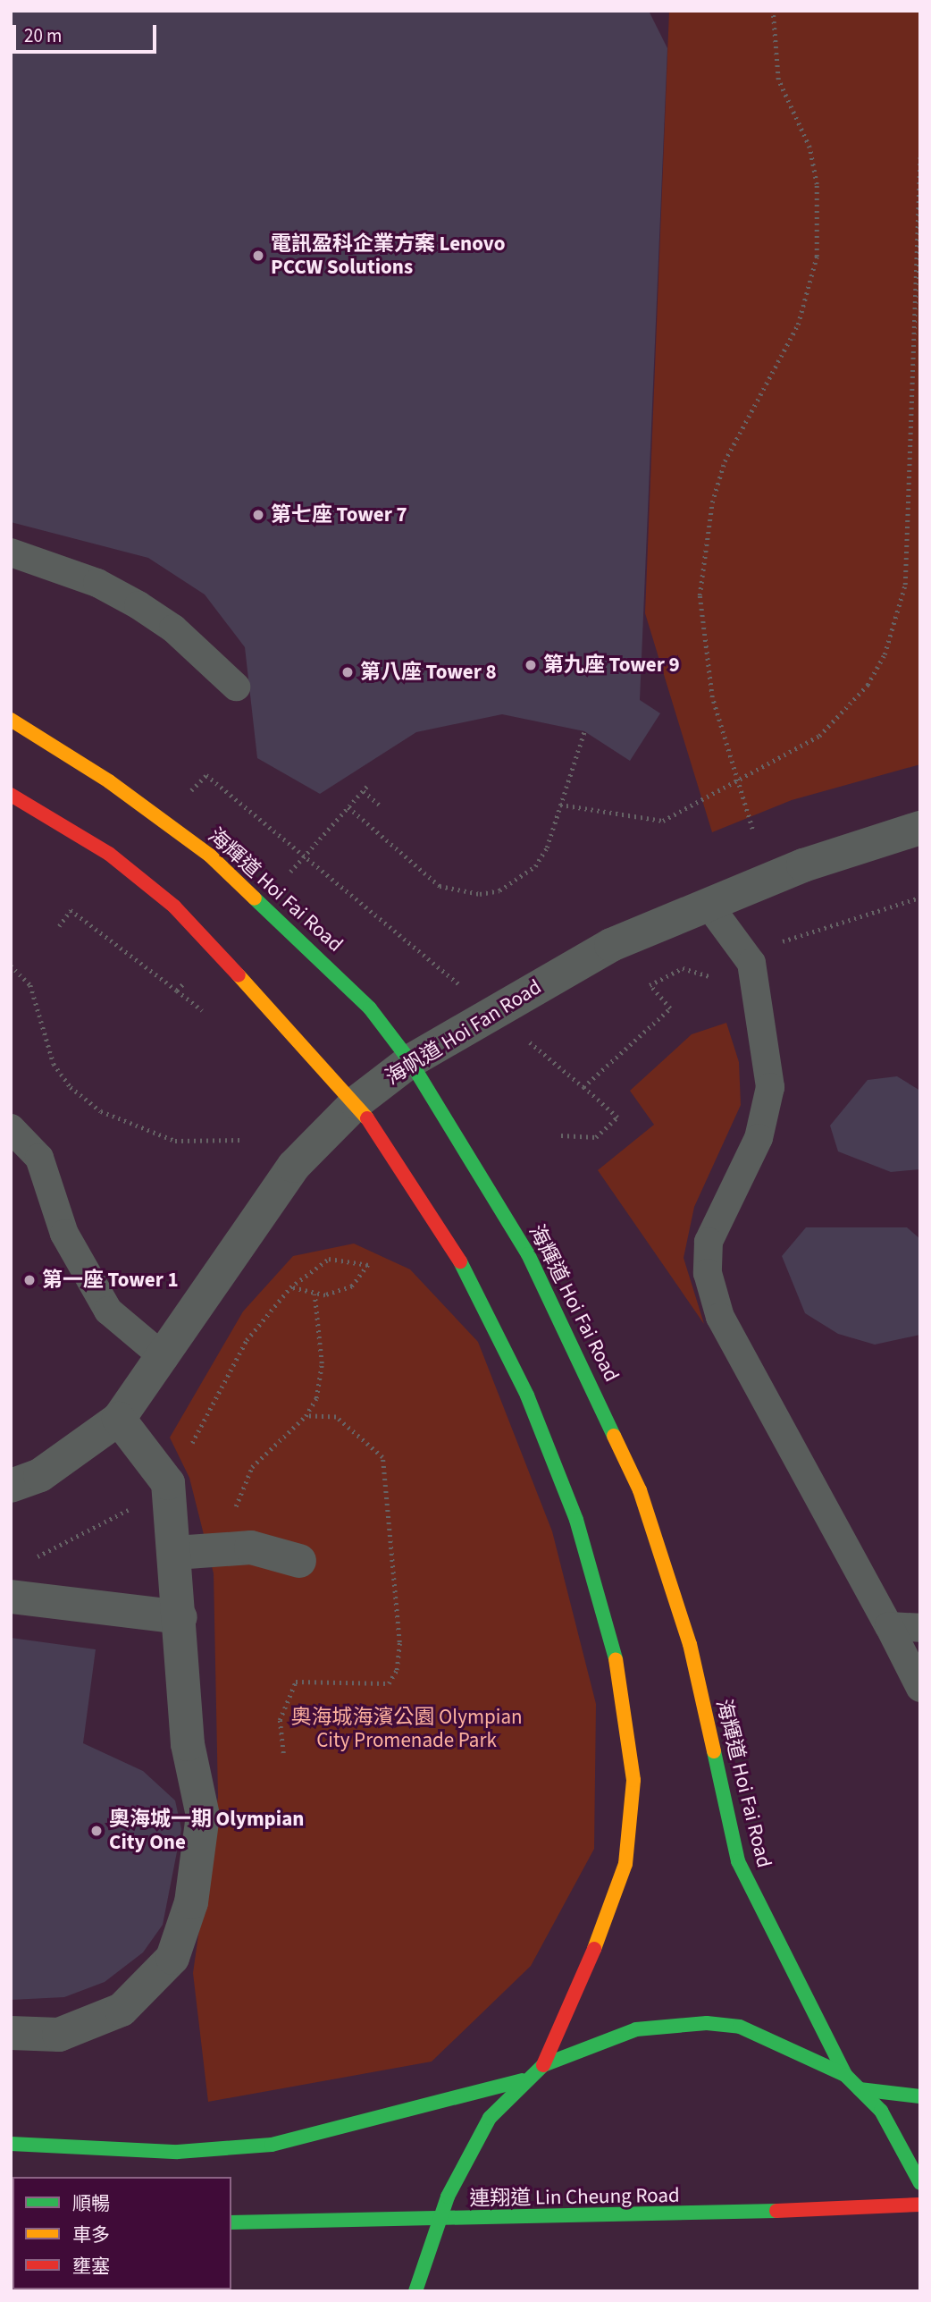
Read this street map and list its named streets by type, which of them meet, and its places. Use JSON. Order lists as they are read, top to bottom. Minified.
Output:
{"streets":{"main road":["海輝道 Hoi Fai Road","連翔道 Lin Cheung Road"],"street":["海帆道 Hoi Fan Road"]},"crossings":[["海輝道 Hoi Fai Road","海帆道 Hoi Fan Road"]],"parks":["奧海城海濱公園 Olympian City Promenade Park"],"places":["電訊盈科企業方案 Lenovo PCCW Solutions","第七座 Tower 7","第九座 Tower 9","第八座 Tower 8","第一座 Tower 1","奧海城一期 Olympian City One"],"legend":["順暢","車多","壅塞"],"scale_bar":"20 m"}
